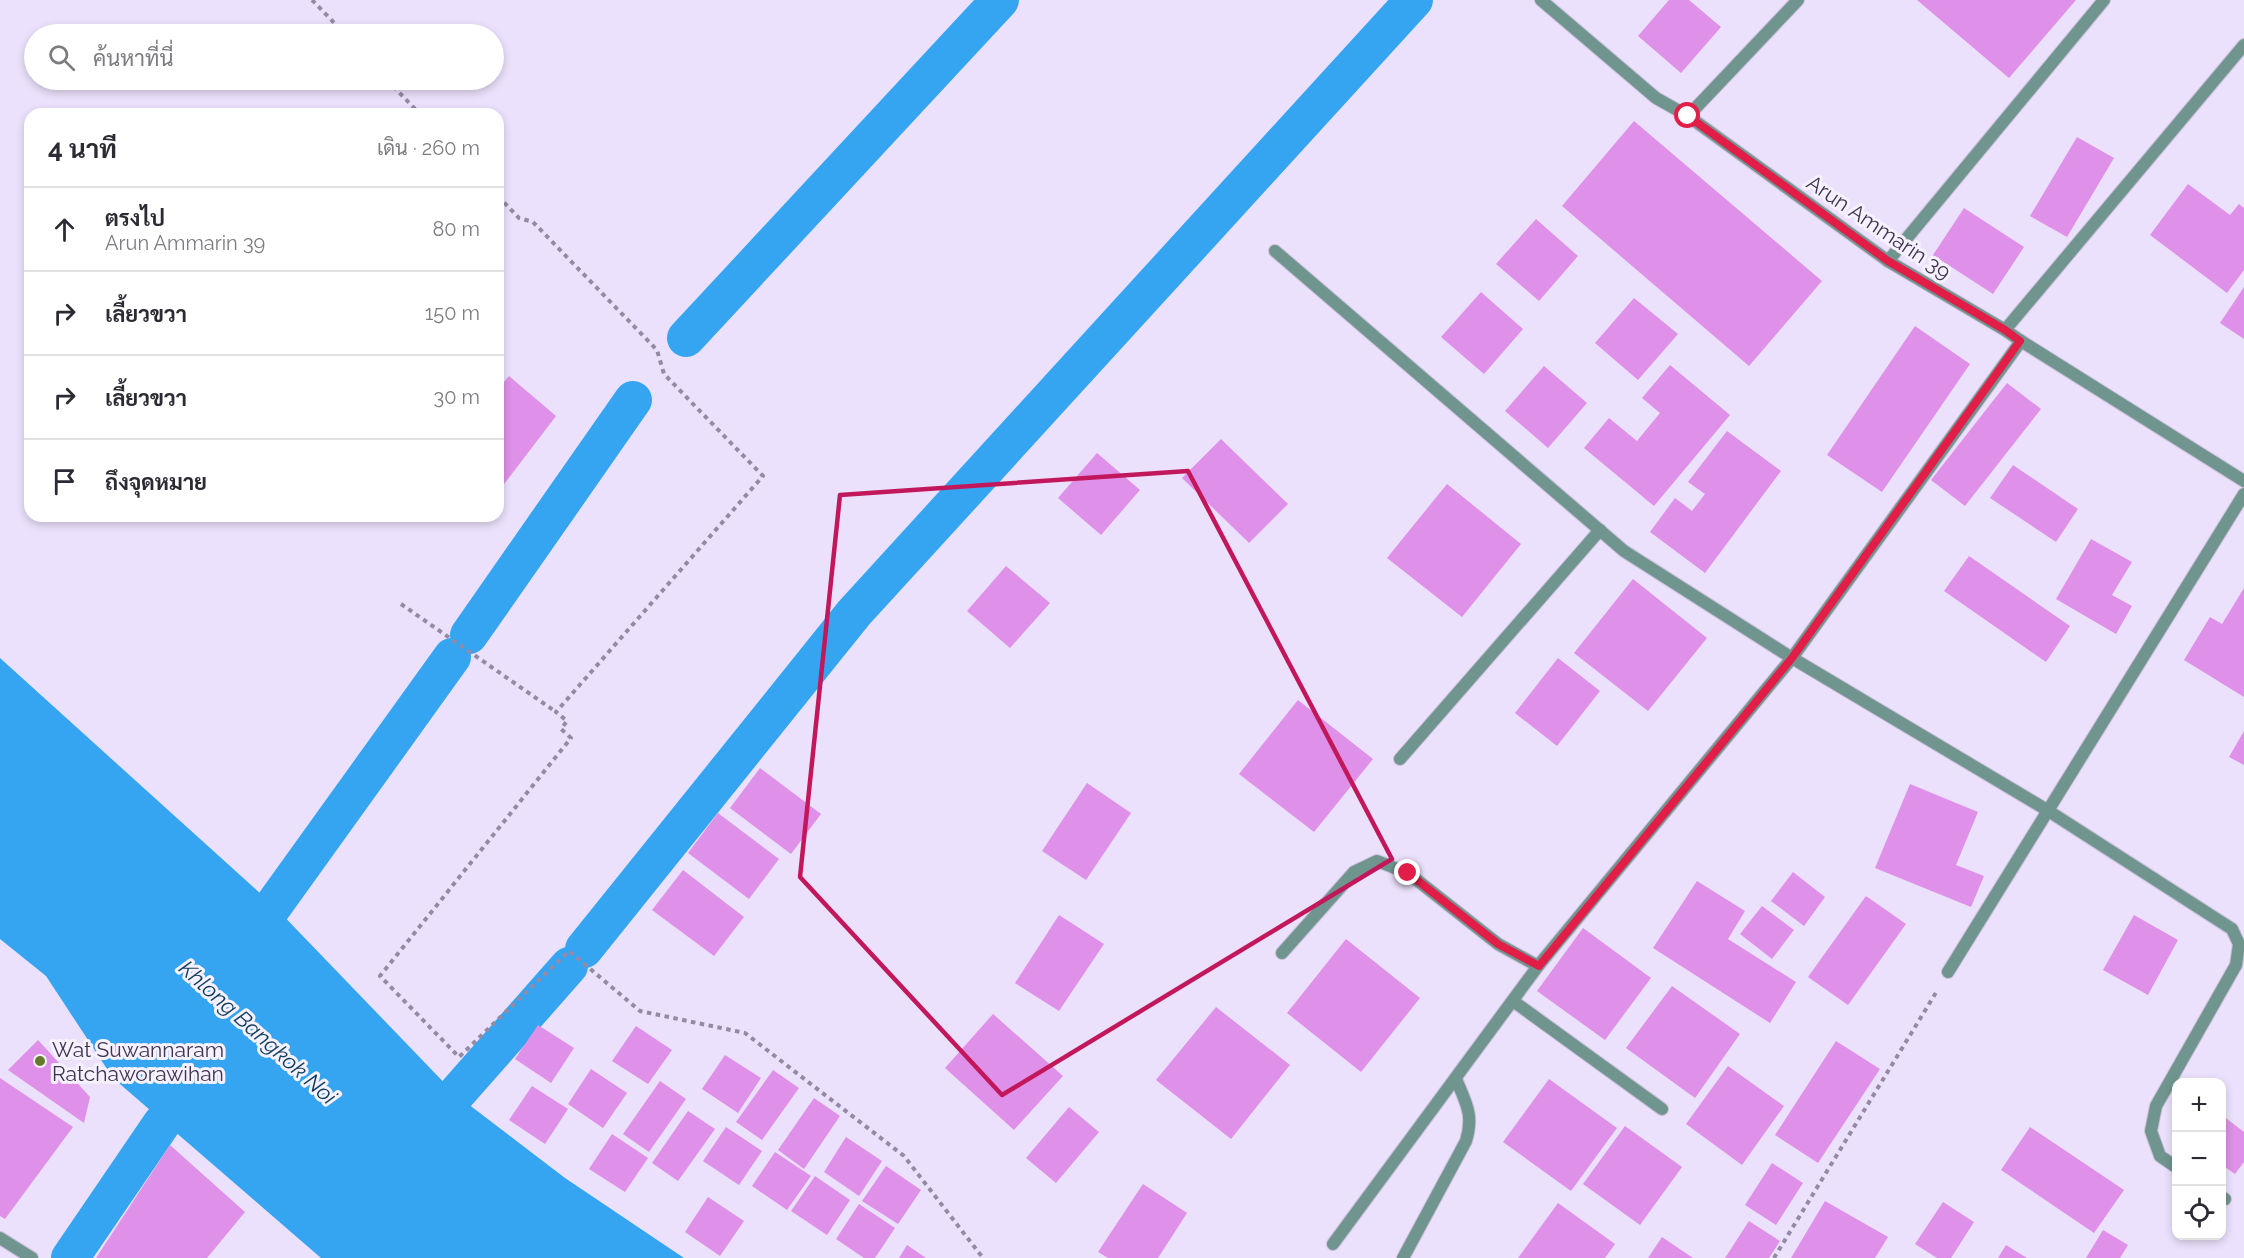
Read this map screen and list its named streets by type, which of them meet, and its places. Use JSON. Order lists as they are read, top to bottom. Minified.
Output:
{"streets":{"street":["Arun Ammarin 39"]},"water":["Khlong Bangkok Noi"],"places":["Wat Suwannaram Ratchaworawihan"],"page":{"search":"ค้นหาที่นี่","heading":["4 นาที","เดิน · 260 m"],"list":[["ตรงไป","Arun Ammarin 39","80 m"],["เลี้ยวขวา","150 m"],["เลี้ยวขวา","30 m"],"ถึงจุดหมาย"],"map_buttons":["+","−"]}}
